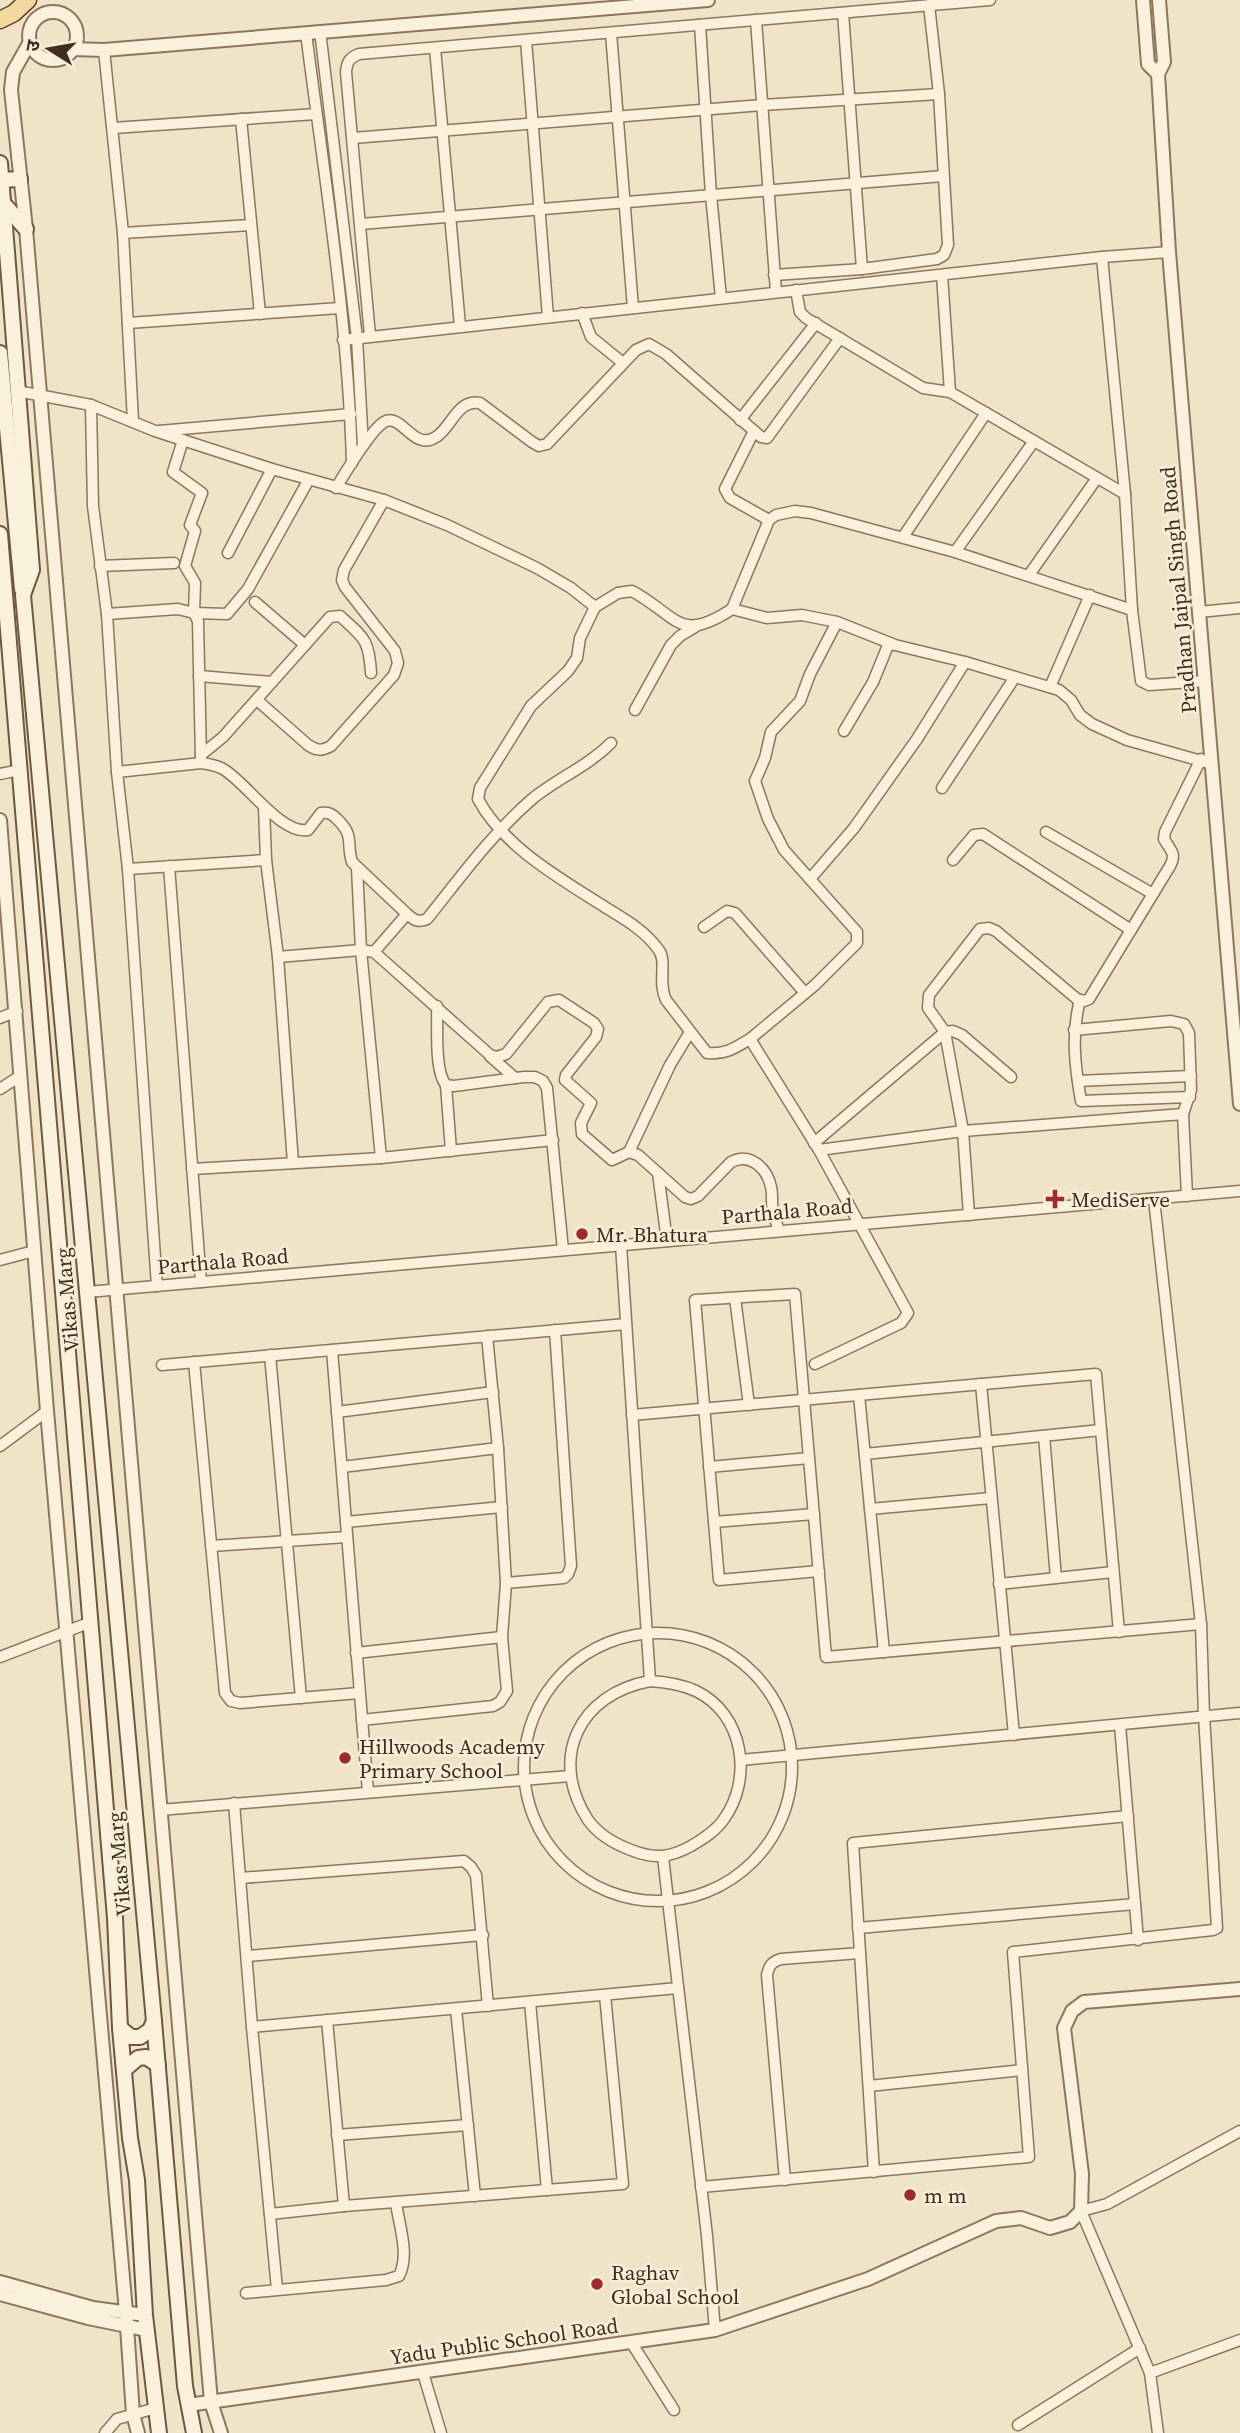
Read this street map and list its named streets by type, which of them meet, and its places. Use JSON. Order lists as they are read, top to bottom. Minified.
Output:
{"streets":{"main road":["Vikas Marg"],"street":["Pradhan Jaipal Singh Road","Parthala Road","Yadu Public School Road"]},"crossings":[["Parthala Road","Vikas Marg"],["Vikas Marg","Yadu Public School Road"]],"places":{"health":["MediServe"],"other":["Mr. Bhatura","Hillwoods Academy Primary School","m m","Raghav Global School"]},"north":"left"}
